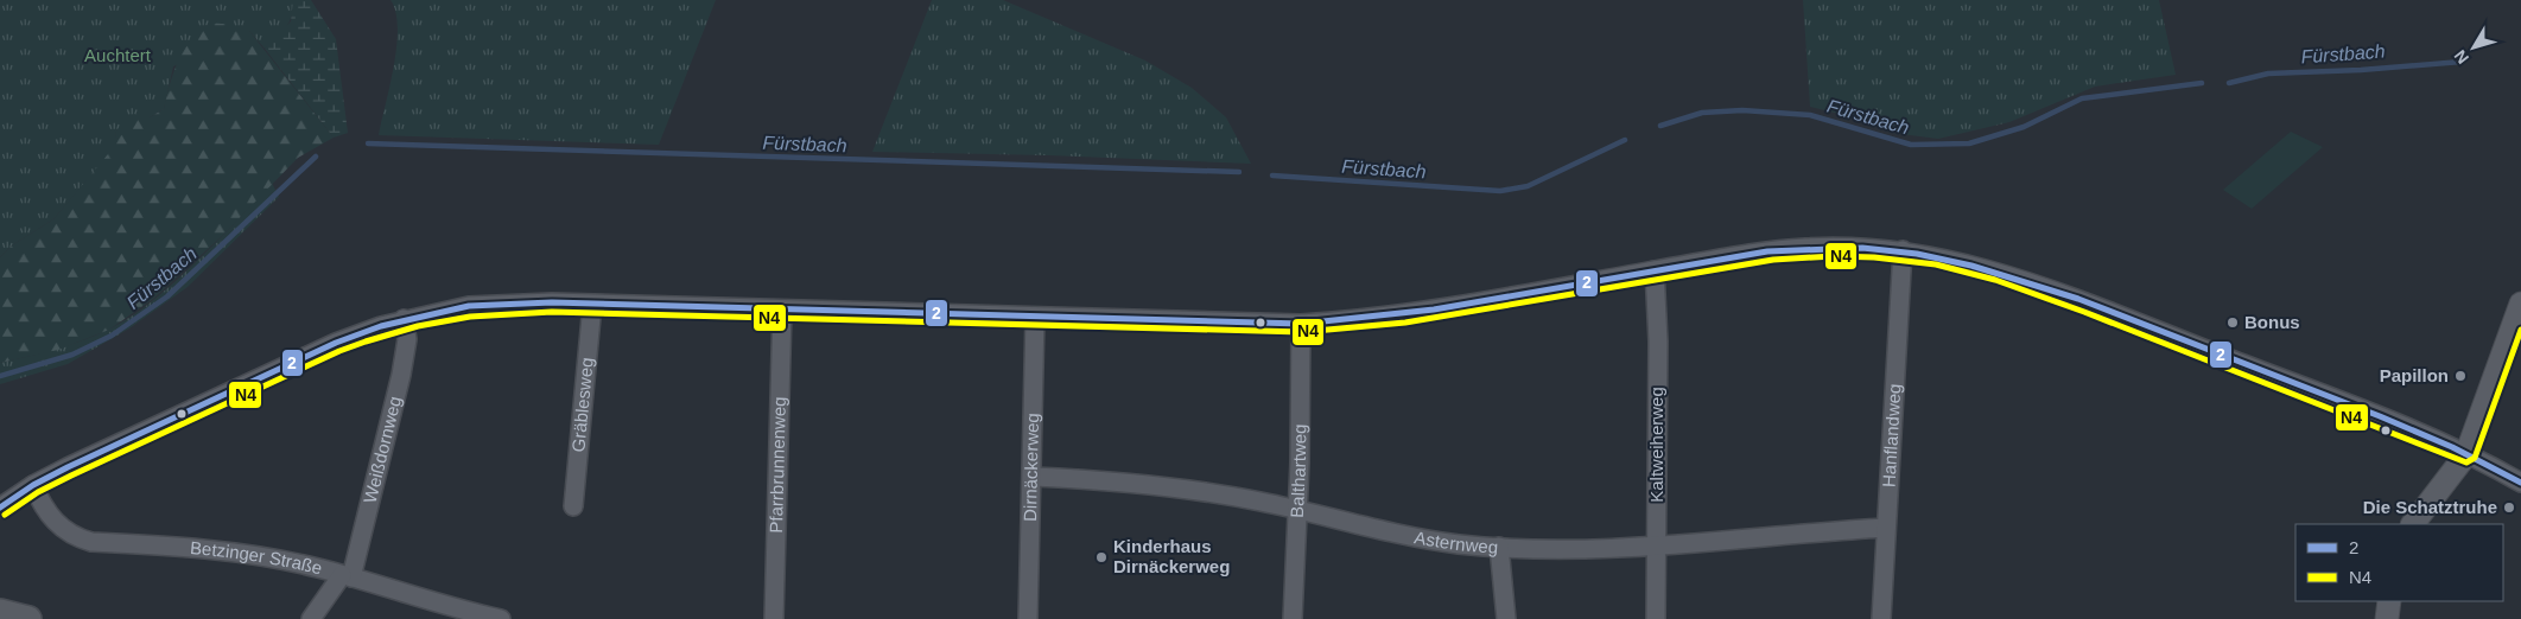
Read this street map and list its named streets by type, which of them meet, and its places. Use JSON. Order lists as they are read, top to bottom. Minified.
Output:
{"streets":{"street":["Gräblesweg","Hanflandweg","Kaltweiherweg","Weißdornweg","Pfarrbrunnenweg","Dirnäckerweg","Balthartweg","Asternweg","Betzinger Straße"]},"crossings":[["Hanflandweg","Asternweg"],["Kaltweiherweg","Asternweg"],["Weißdornweg","Betzinger Straße"],["Dirnäckerweg","Asternweg"],["Balthartweg","Asternweg"]],"water":["Fürstbach"],"parks":["Auchtert"],"places":["Bonus","Papillon","Die Schatztruhe","Kinderhaus Dirnäckerweg"],"lines":["transit line 2","transit line N4"],"legend":["2","N4"],"north":"bottom left"}
